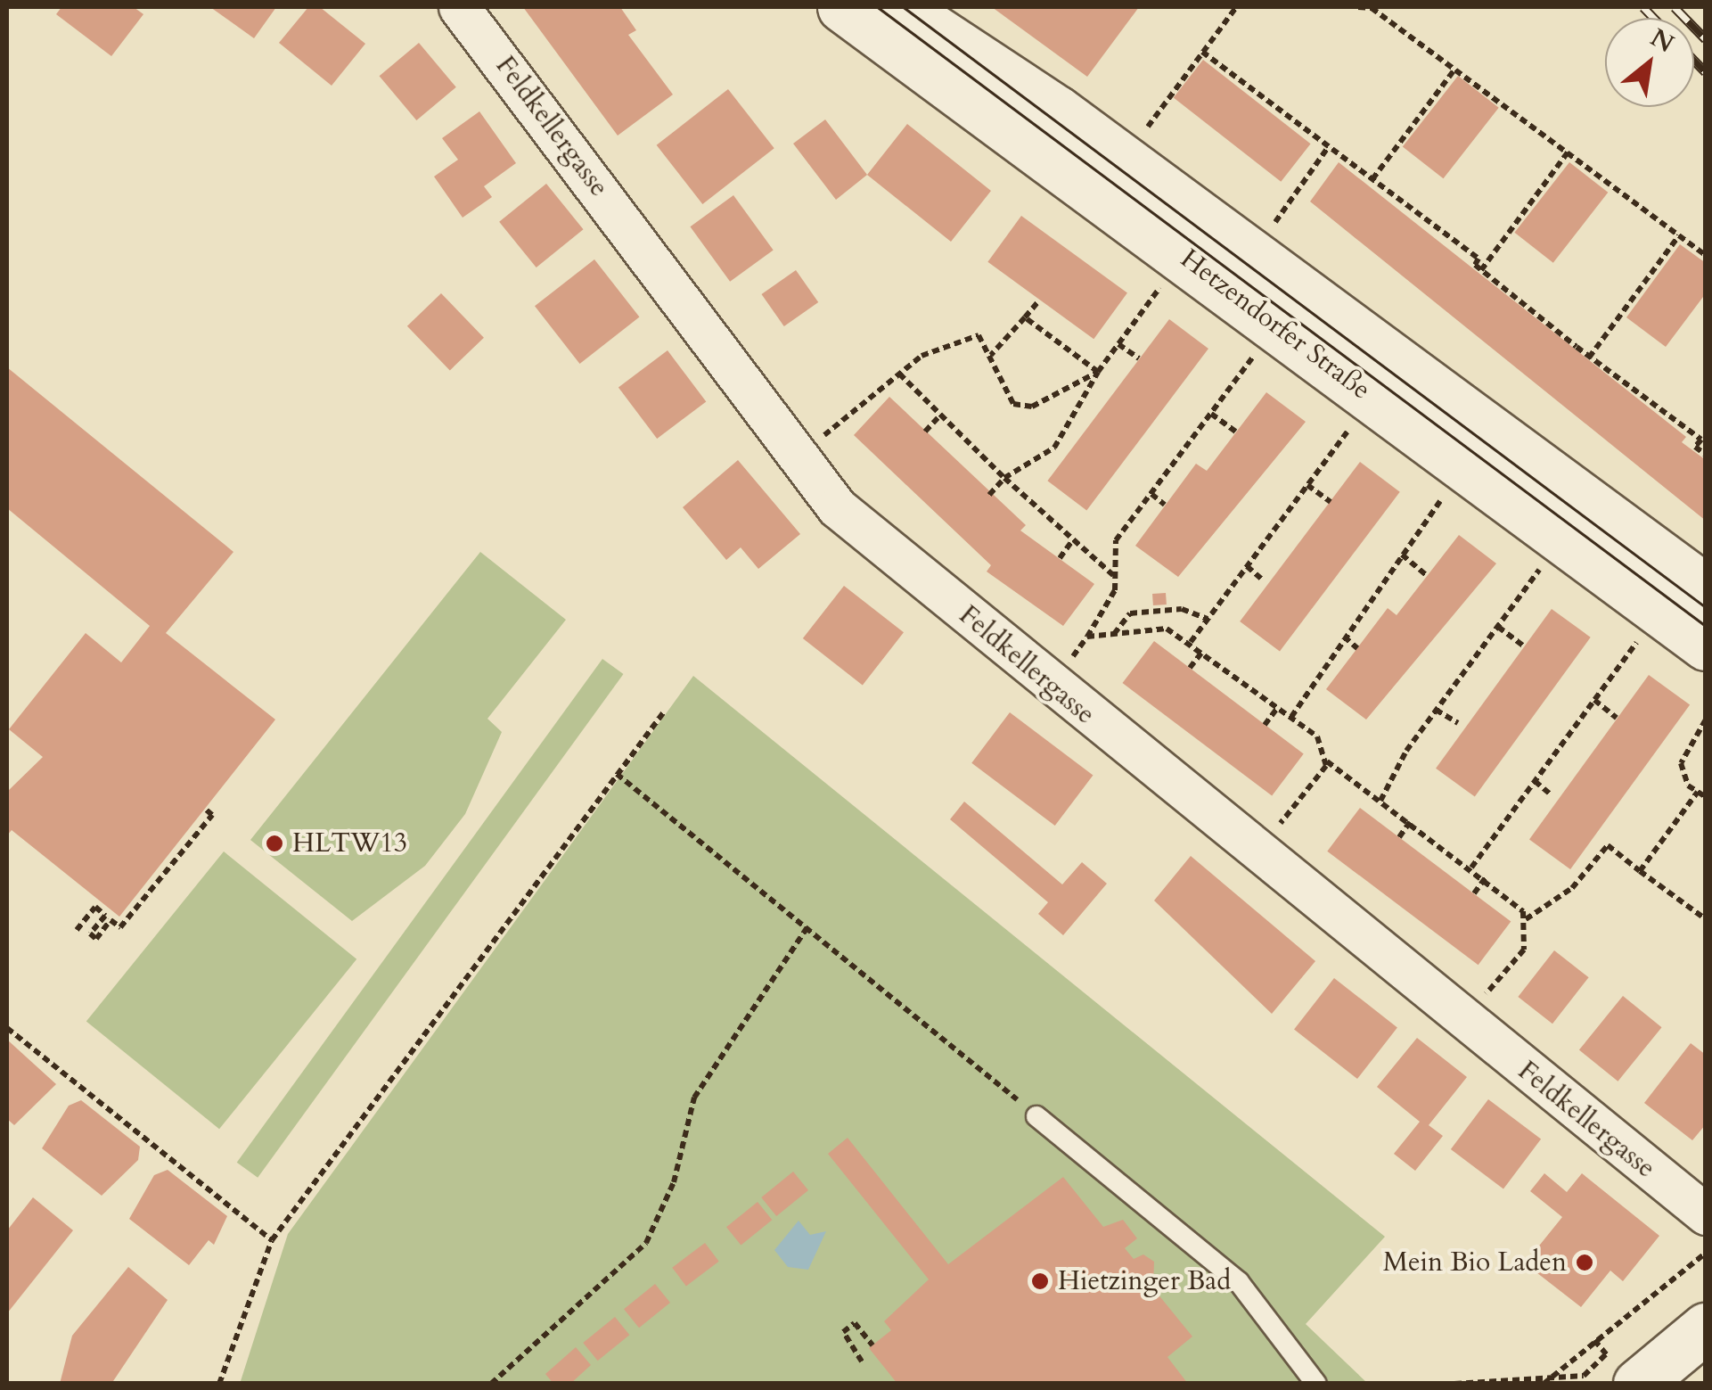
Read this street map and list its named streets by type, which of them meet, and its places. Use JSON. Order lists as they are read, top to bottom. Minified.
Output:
{"streets":{"main road":["Hetzendorfer Straße"],"street":["Feldkellergasse"]},"places":["HLTW13","Mein Bio Laden","Hietzinger Bad"],"north":"top right"}
